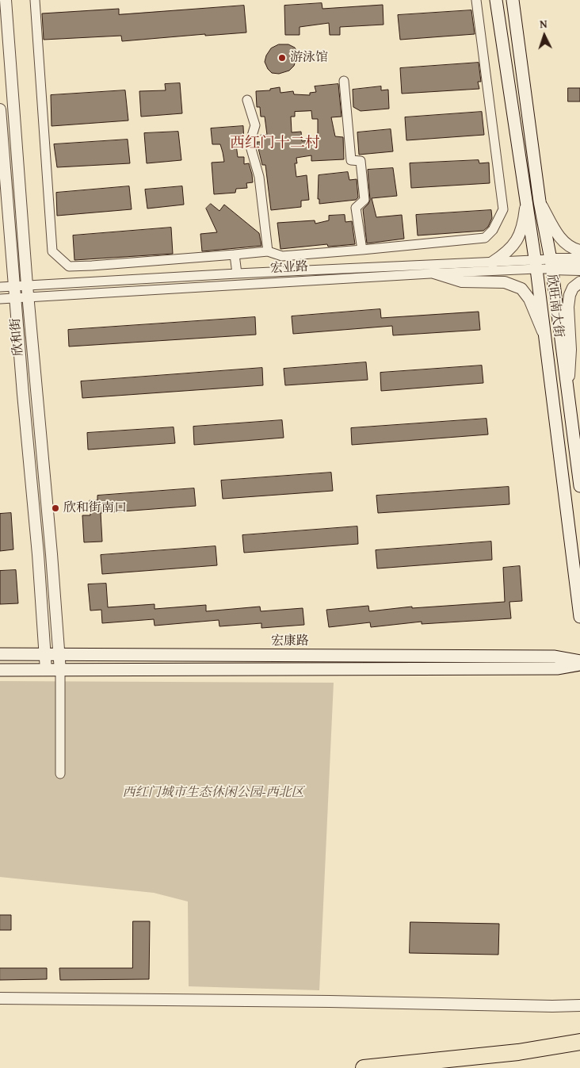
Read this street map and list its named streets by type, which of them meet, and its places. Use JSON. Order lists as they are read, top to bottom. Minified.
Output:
{"streets":{"main road":["欣旺南大街","宏康路"],"street":["宏业路","欣和街"]},"crossings":[["宏业路","欣旺南大街"],["宏业路","欣和街"],["欣和街","宏康路"]],"districts":["西红门十二村"],"parks":["西红门城市生态休闲公园-西北区"],"places":["游泳馆","欣和街南口"],"north":"top"}
